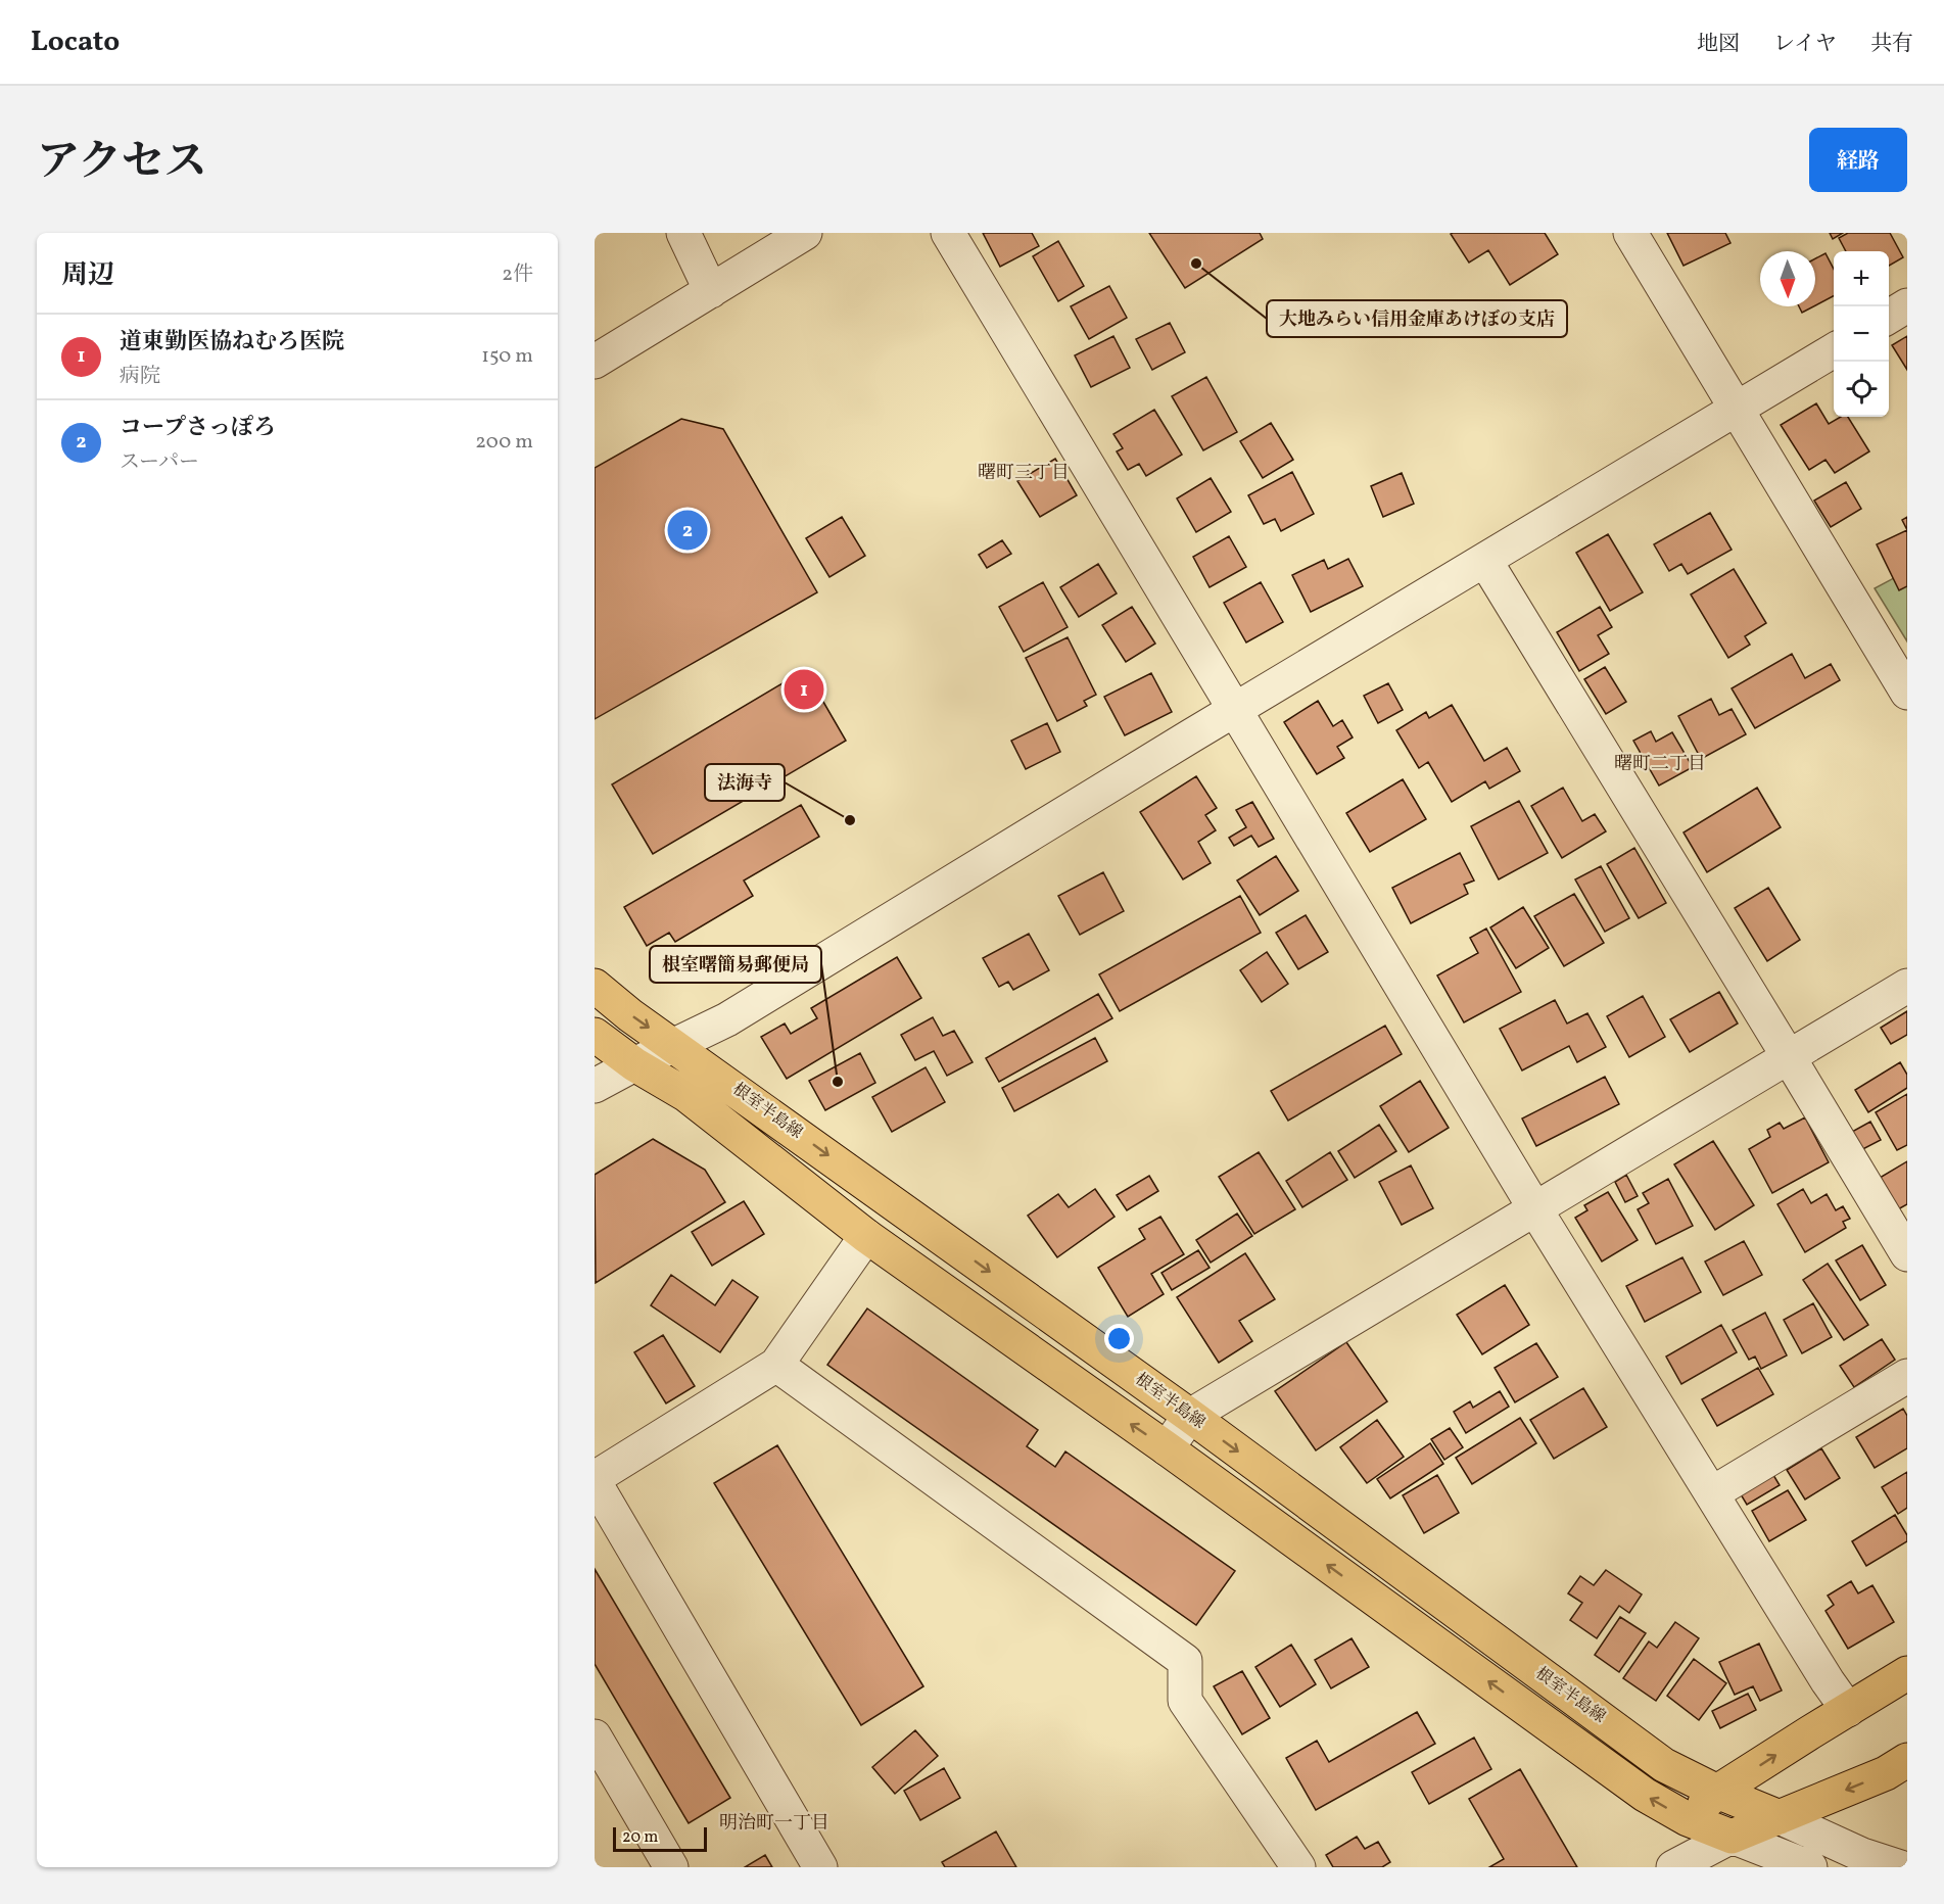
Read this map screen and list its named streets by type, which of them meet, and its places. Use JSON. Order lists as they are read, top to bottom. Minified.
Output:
{"streets":{"main road":["根室半島線"]},"districts":["曙町三丁目","曙町二丁目","明治町一丁目"],"places":["大地みらい信用金庫あけぼの支店","法海寺","根室曙簡易郵便局"],"scale_bar":"20 m","north":"bottom","page":{"header":"Locato","nav":["地図","レイヤ","共有"],"title":"アクセス","buttons":"経路","heading":["周辺","2件"],"map_buttons":["+","−"],"list":[{"mark":"1","name":"道東勤医協ねむろ医院","note":"病院","value":"150 m"},{"mark":"2","name":"コープさっぽろ","note":"スーパー","value":"200 m"}],"pins":["2","1"],"scale":"20 m"}}
